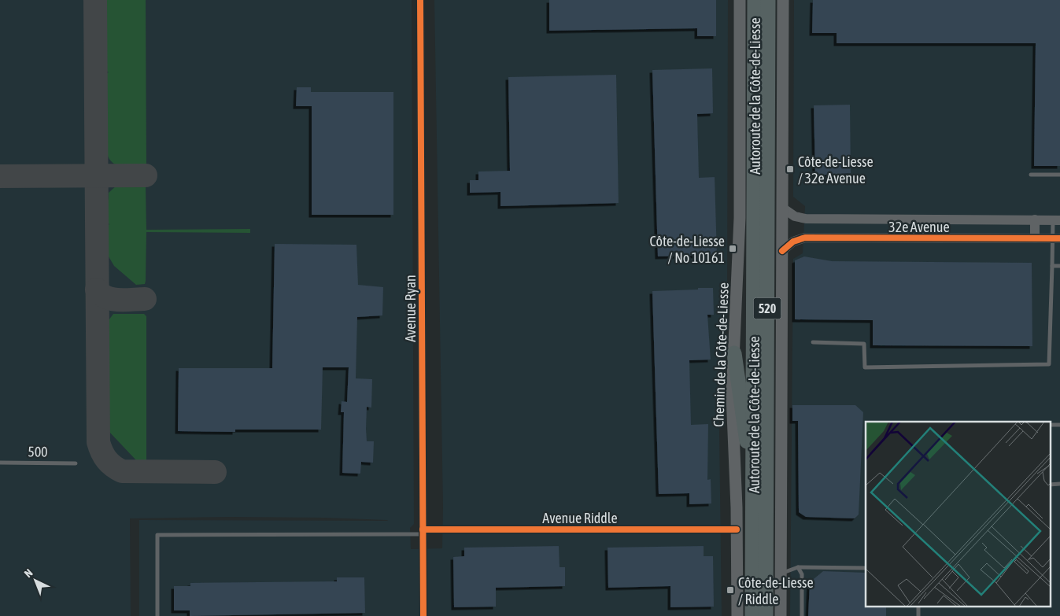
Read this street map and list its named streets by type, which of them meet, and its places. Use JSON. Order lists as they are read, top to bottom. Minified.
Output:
{"streets":{"highway":["Autoroute de la Côte-de-Liesse","520"],"main road":["Chemin de la Côte-de-Liesse"],"street":["32e Avenue","Avenue Ryan","Avenue Riddle"],"lane":["500"]},"crossings":[["Avenue Ryan","Avenue Riddle"],["Chemin de la Côte-de-Liesse","Avenue Riddle"]],"places":{"transit":["Côte-de-Liesse / 32e Avenue","Côte-de-Liesse / No 10161","Côte-de-Liesse / Riddle"]},"north":"top left"}
